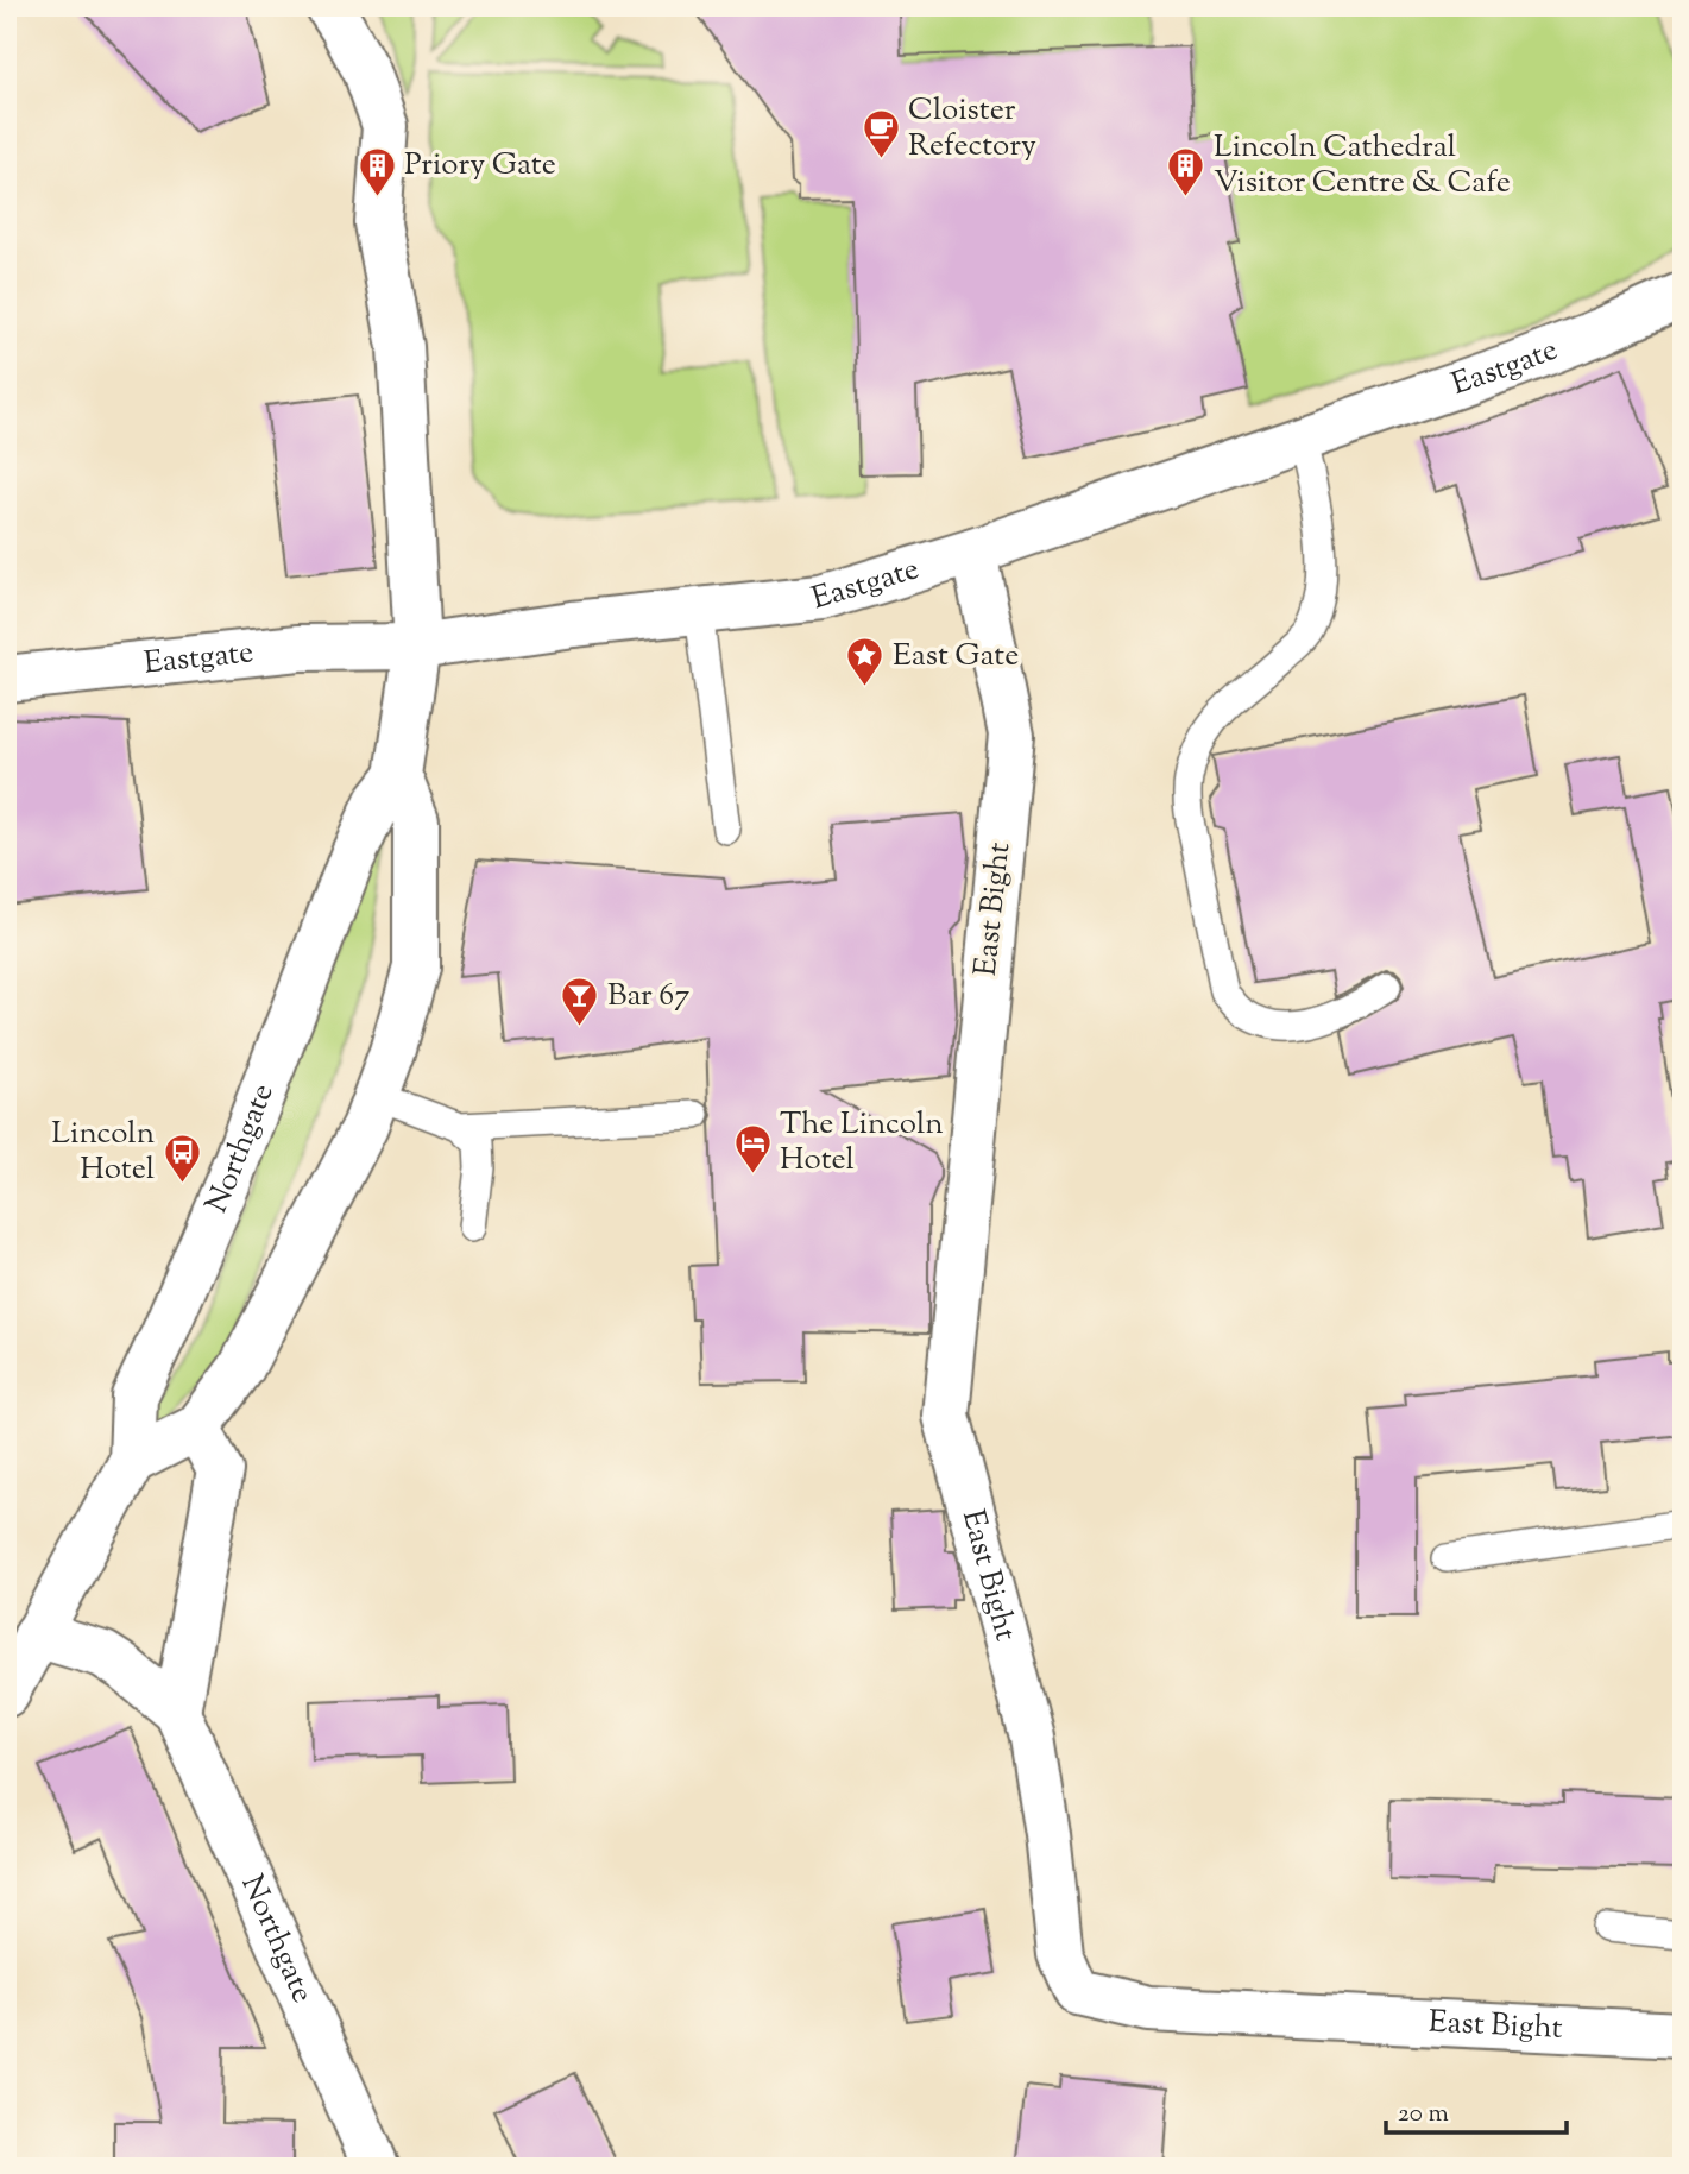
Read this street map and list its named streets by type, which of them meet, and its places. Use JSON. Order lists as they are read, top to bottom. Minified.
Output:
{"streets":{"street":["Eastgate","East Bight","Northgate"]},"crossings":[["Eastgate","East Bight"],["Eastgate","Northgate"]],"places":{"cafe":["Cloister Refectory"],"building":["Priory Gate","Lincoln Cathedral Visitor Centre & Cafe"],"place":["East Gate"],"bar":["Bar 67"],"hotel":["The Lincoln Hotel"],"bus stop":["Lincoln Hotel"]},"scale_bar":"20 m"}
